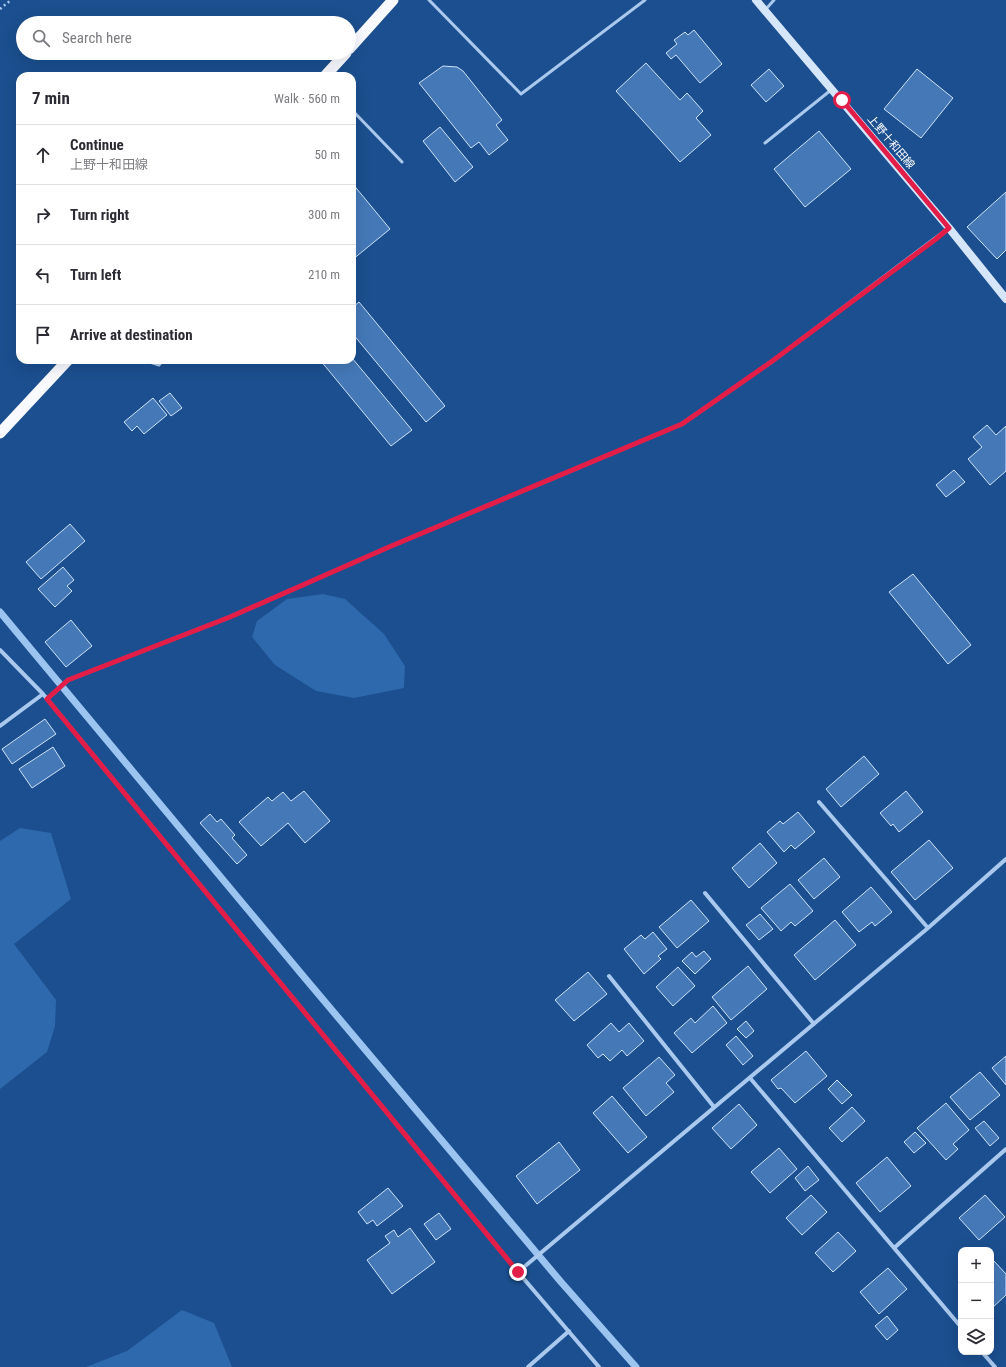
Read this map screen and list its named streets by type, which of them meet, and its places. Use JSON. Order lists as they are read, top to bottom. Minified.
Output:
{"streets":{"main road":["上野十和田線"]},"page":{"search":"Search here","heading":["7 min","Walk · 560 m"],"list":[["Continue","上野十和田線","50 m"],["Turn right","300 m"],["Turn left","210 m"],"Arrive at destination"],"map_buttons":["+","−"]}}
